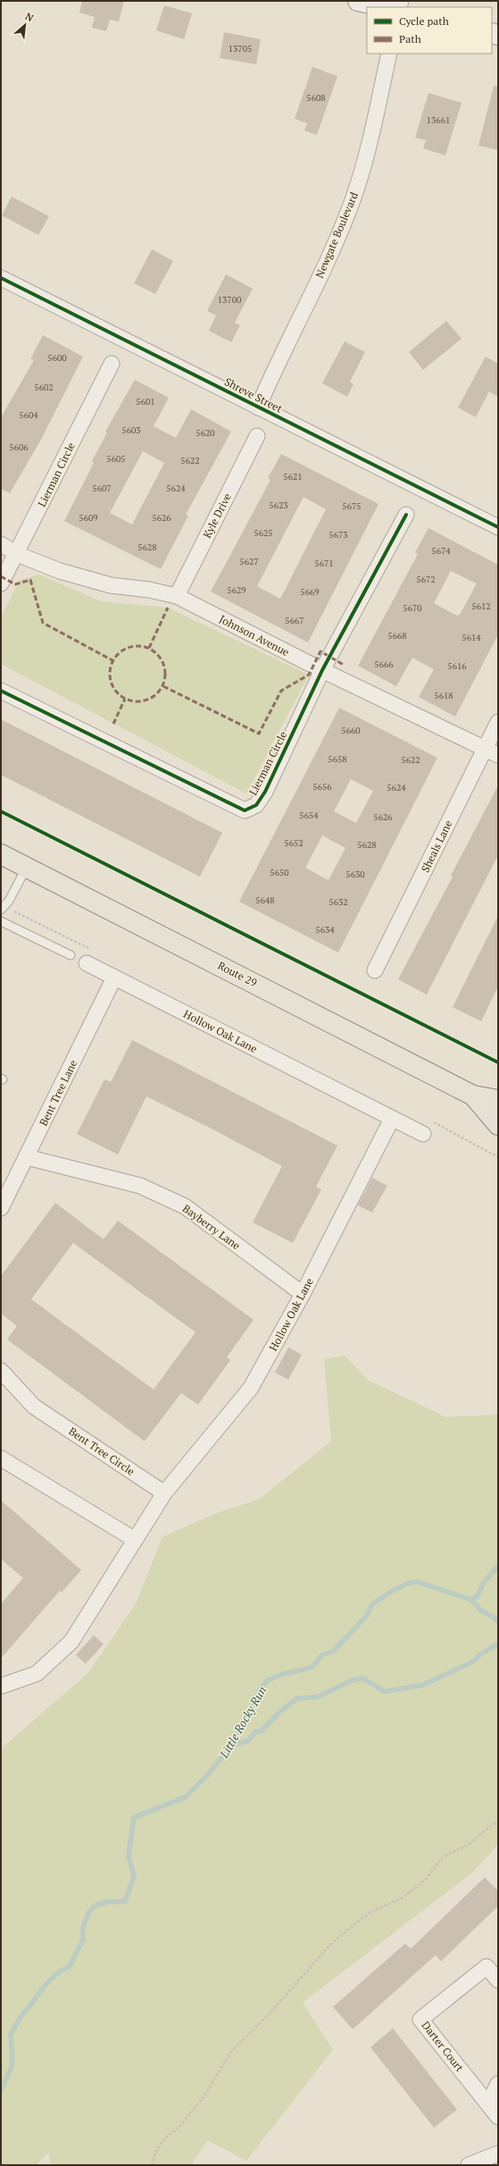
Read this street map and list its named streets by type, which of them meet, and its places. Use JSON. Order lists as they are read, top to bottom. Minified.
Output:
{"streets":{"main road":["Route 29"],"street":["Newgate Boulevard","Shreve Street","Lierman Circle","Kyle Drive","Johnson Avenue","Sheals Lane","Hollow Oak Lane","Bent Tree Lane","Bayberry Lane","Bent Tree Circle","Darter Court"]},"crossings":[["Newgate Boulevard","Shreve Street"],["Lierman Circle","Johnson Avenue"],["Kyle Drive","Johnson Avenue"],["Johnson Avenue","Sheals Lane"],["Hollow Oak Lane","Bent Tree Lane"],["Hollow Oak Lane","Bayberry Lane"],["Hollow Oak Lane","Bent Tree Circle"],["Bent Tree Lane","Bayberry Lane"]],"water":["Little Rocky Run"],"house_numbers":["13705","5608","13661","13700","5600","5602","5601","5604","5603","5620","5606","5605","5622","5621","5607","5624","5623","5675","5609","5626","5625","5673","5628","5674","5627","5671","5672","5629","5669","5612","5670","5667","5668","5614","5666","5616","5618","5660","5658","5622","5656","5624","5654","5626","5652","5628","5650","5630","5648","5632","5634"],"legend":["Cycle path","Path"],"north":"top right"}
